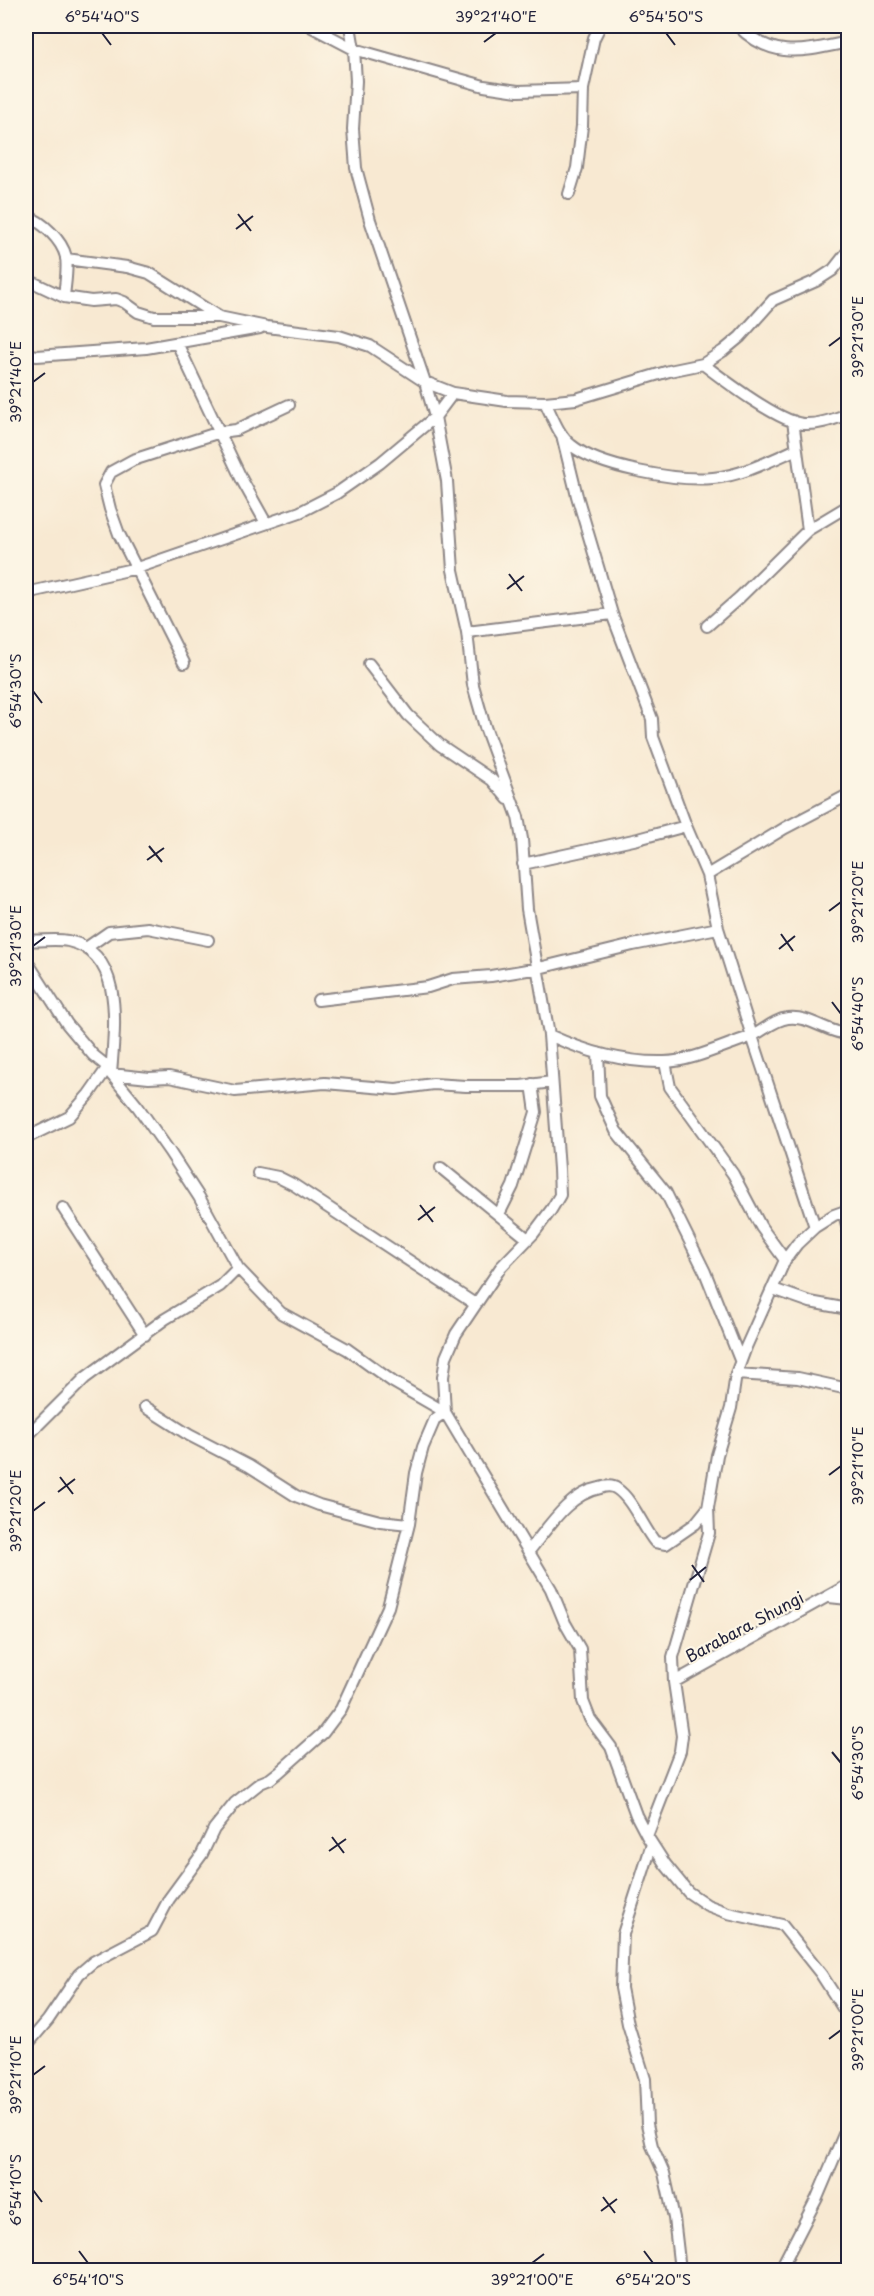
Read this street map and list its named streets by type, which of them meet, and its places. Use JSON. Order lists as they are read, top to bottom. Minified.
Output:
{"streets":{"street":["Barabara Shungi"]},"coordinates":["6°54'40\"S","39°21'40\"E","6°54'50\"S","39°21'30\"E","6°54'30\"S","39°21'20\"E","39°21'10\"E","39°21'00\"E","6°54'10\"S","6°54'20\"S"]}
